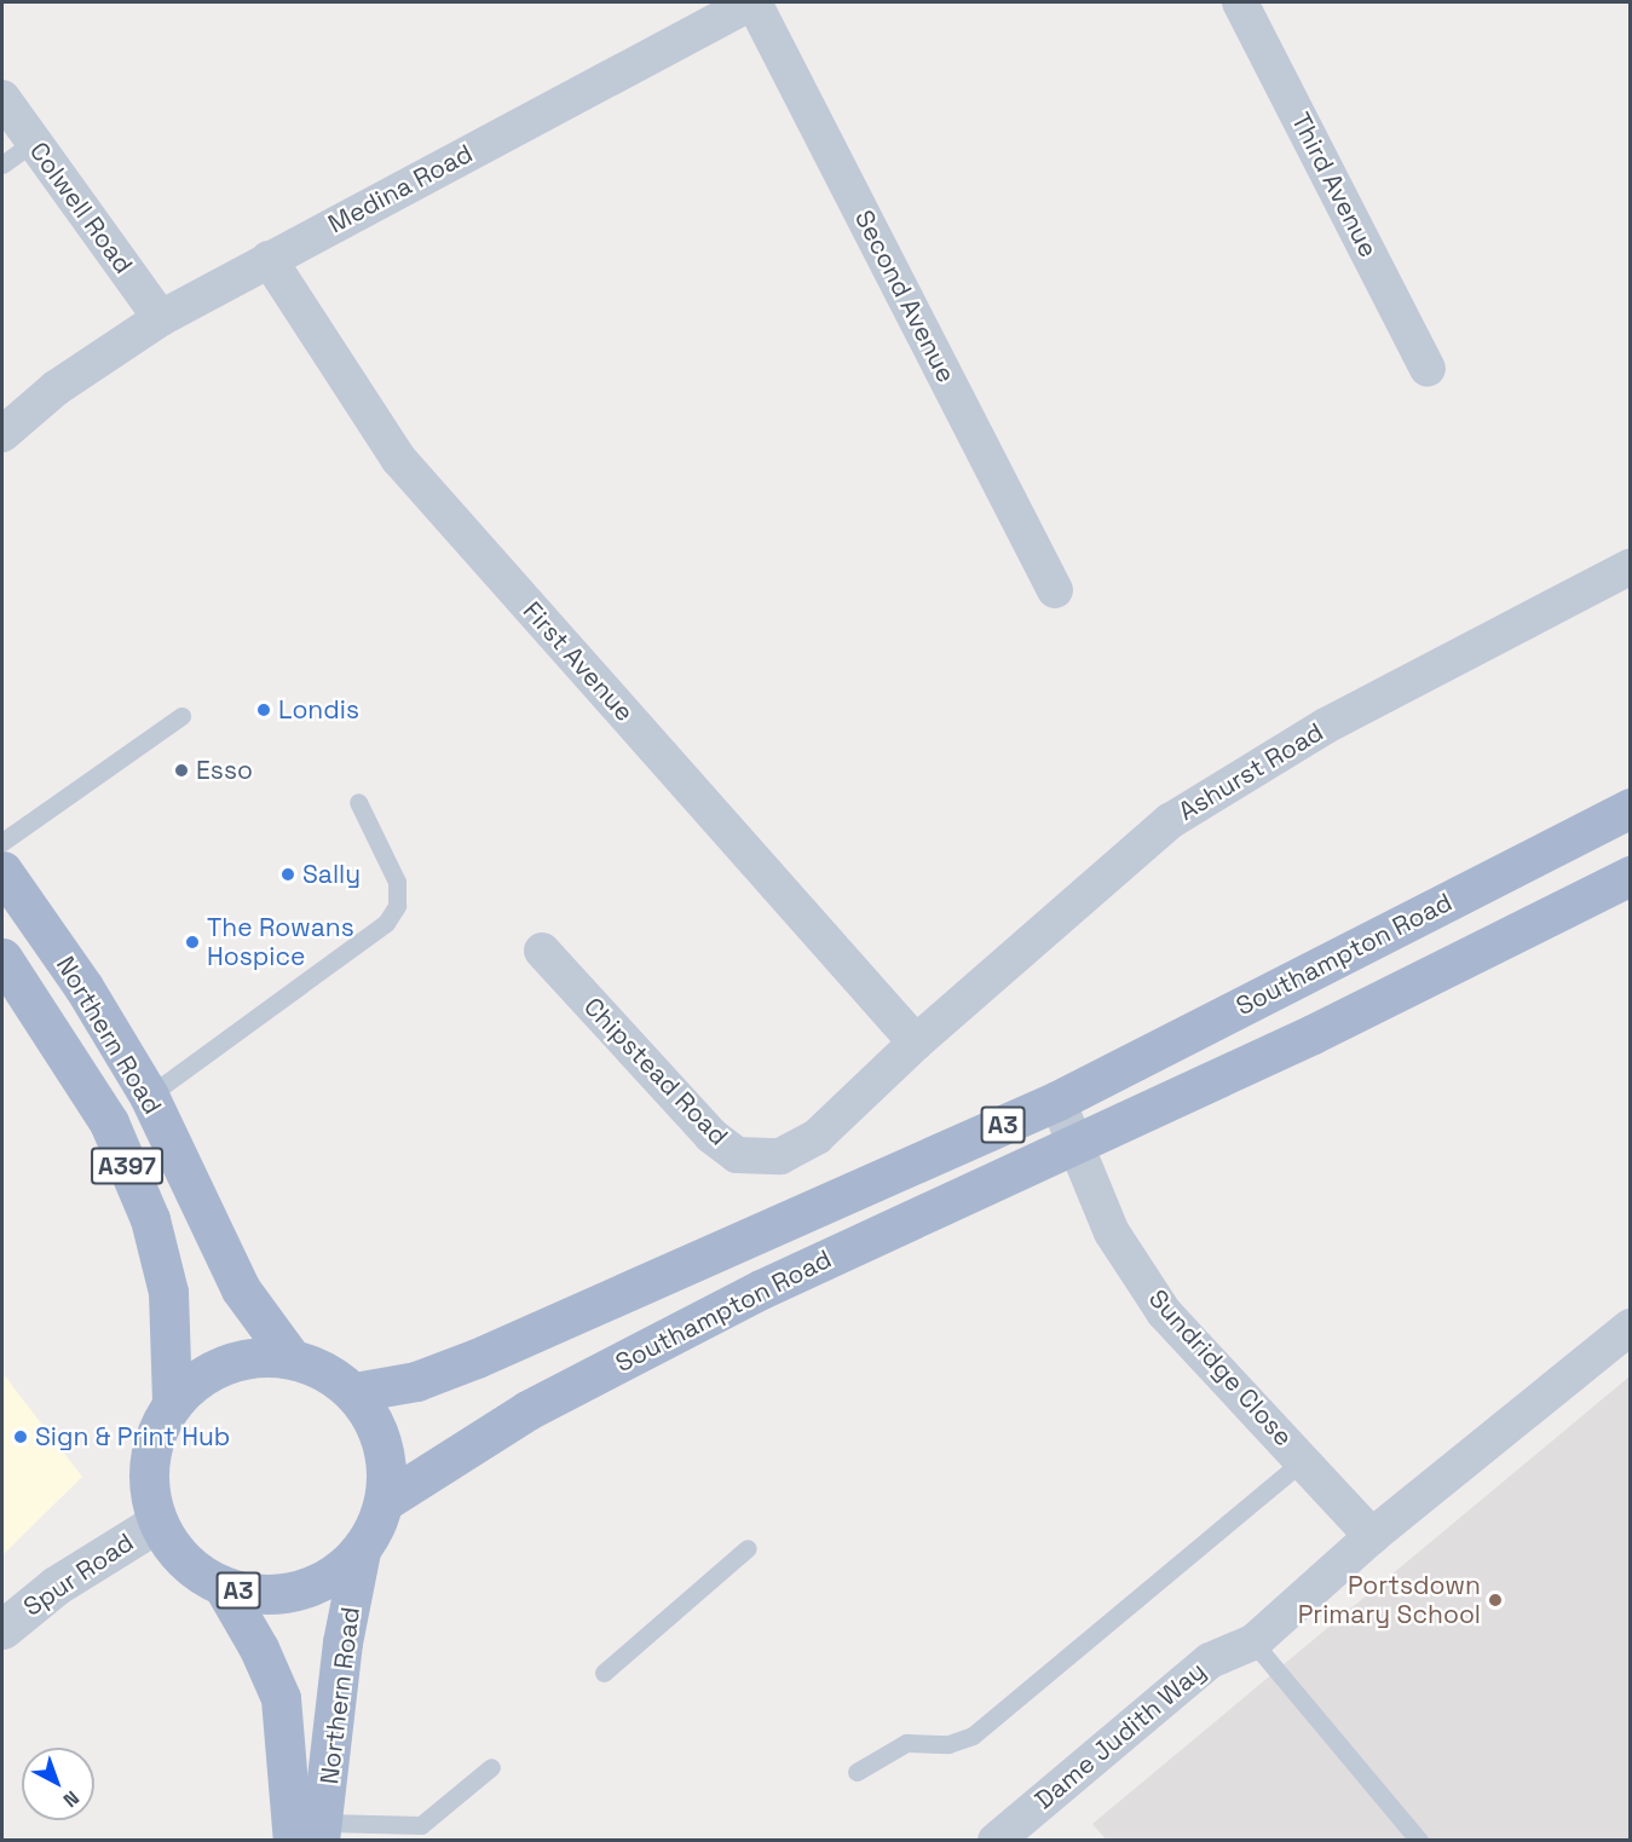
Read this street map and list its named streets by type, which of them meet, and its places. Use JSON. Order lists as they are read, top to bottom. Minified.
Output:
{"streets":{"main road":["Southampton Road","Northern Road","A3","A397"],"street":["Third Avenue","Medina Road","Colwell Road","Second Avenue","First Avenue","Ashurst Road","Chipstead Road","Sundridge Close","Spur Road","Dame Judith Way"]},"crossings":[["Medina Road","Colwell Road"],["Medina Road","Second Avenue"],["Medina Road","First Avenue"],["First Avenue","Ashurst Road"],["First Avenue","Chipstead Road"],["Ashurst Road","Chipstead Road"],["Southampton Road","Northern Road"],["Southampton Road","A3"],["Southampton Road","Sundridge Close"],["Southampton Road","Spur Road"],["Northern Road","A3"],["Northern Road","Spur Road"],["A3","Spur Road"]],"places":["Londis","Esso","Sally","The Rowans Hospice","Sign & Print Hub","Portsdown Primary School"],"north":"bottom right"}
